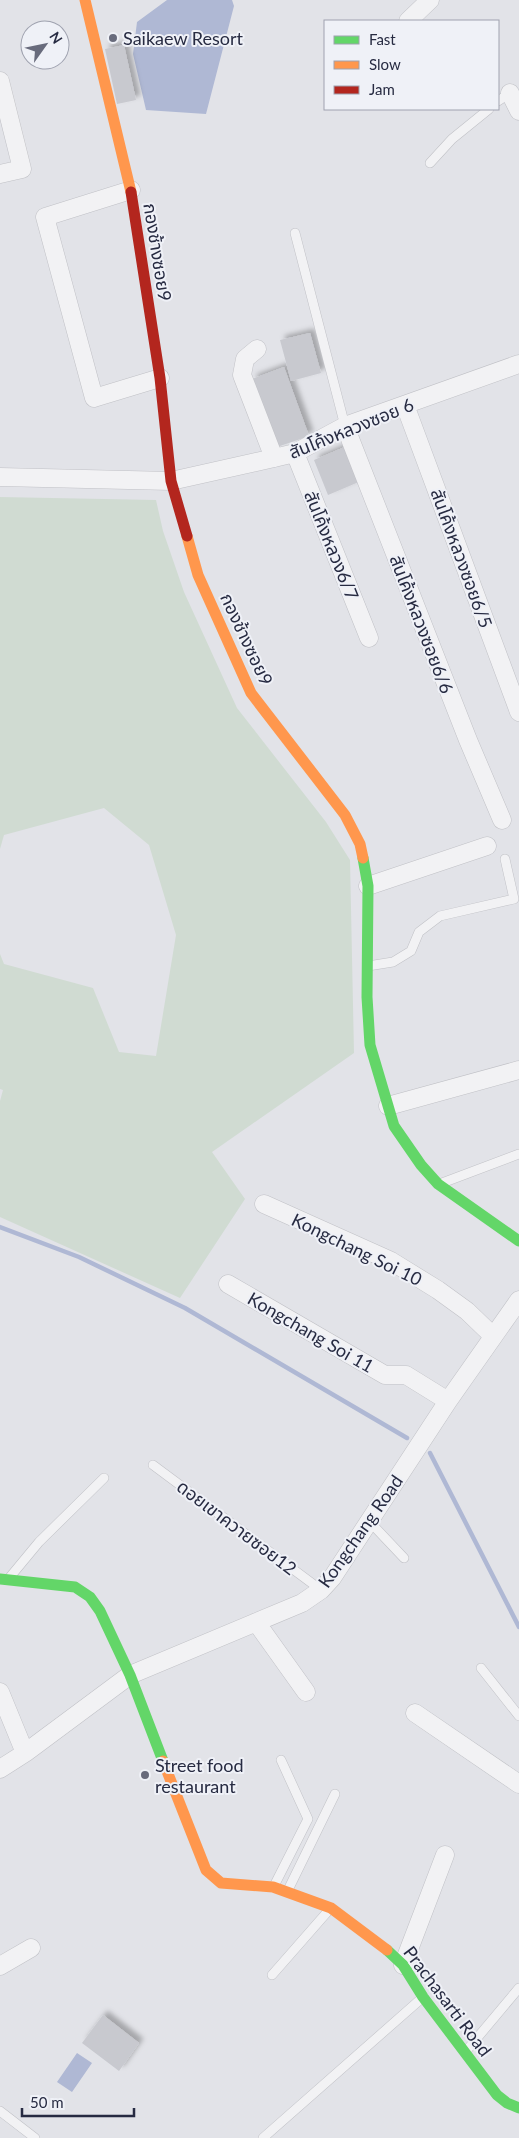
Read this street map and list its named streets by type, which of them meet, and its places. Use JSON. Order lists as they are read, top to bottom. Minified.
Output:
{"streets":{"street":["กองช้างซอย9","สันโค้งหลวงซอย 6","สันโค้งหลวง6/7","สันโค้งหลวงซอย6/5","สันโค้งหลวงซอย6/6","Kongchang Soi 10","Kongchang Soi 11","Kongchang Road","Prachasarti Road"],"lane":["ดอยเขาควายซอย12"]},"crossings":[["กองช้างซอย9","สันโค้งหลวงซอย 6"],["สันโค้งหลวงซอย 6","สันโค้งหลวง6/7"],["สันโค้งหลวงซอย 6","สันโค้งหลวงซอย6/5"],["สันโค้งหลวงซอย 6","สันโค้งหลวงซอย6/6"],["Kongchang Soi 10","Kongchang Road"],["Kongchang Soi 11","Kongchang Road"],["ดอยเขาควายซอย12","Kongchang Road"],["Kongchang Road","Prachasarti Road"]],"places":["Saikaew Resort","Street food restaurant"],"legend":["Fast","Slow","Jam"],"scale_bar":"50 m","north":"top right"}
